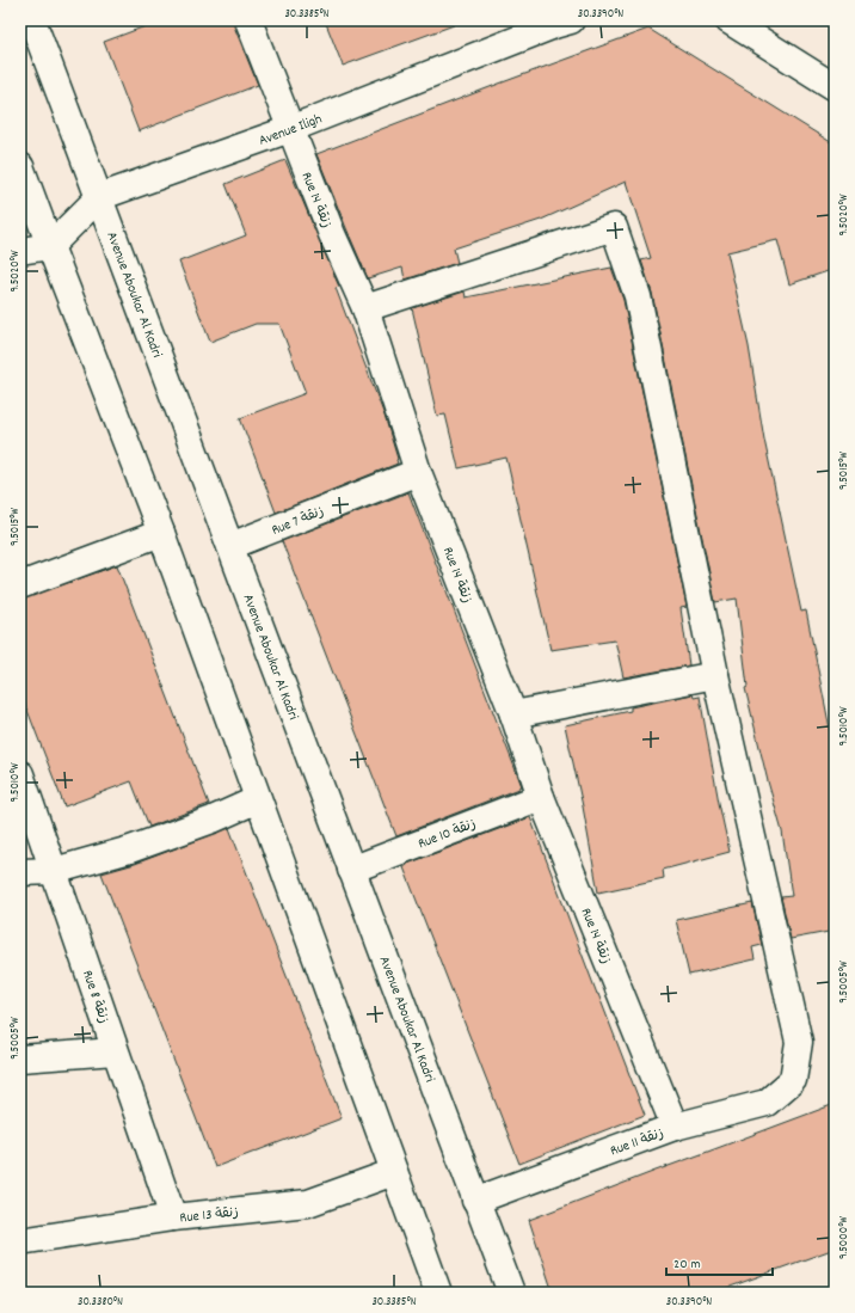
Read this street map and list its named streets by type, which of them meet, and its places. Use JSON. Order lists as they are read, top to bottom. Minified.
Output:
{"streets":{"street":["Avenue Iligh","Rue 14 زنقة","Avenue Aboukar Al Kadri","Rue 7 زنقة","Rue 10 زنقة","Rue 8 زنقة","Rue 11 زنقة","Rue 13 زنقة"]},"crossings":[["Avenue Iligh","Rue 14 زنقة"],["Avenue Iligh","Avenue Aboukar Al Kadri"],["Rue 14 زنقة","Rue 7 زنقة"],["Rue 14 زنقة","Rue 10 زنقة"],["Rue 14 زنقة","Rue 11 زنقة"],["Avenue Aboukar Al Kadri","Rue 7 زنقة"],["Avenue Aboukar Al Kadri","Rue 10 زنقة"],["Avenue Aboukar Al Kadri","Rue 11 زنقة"],["Rue 8 زنقة","Rue 13 زنقة"]],"scale_bar":"20 m","coordinates":["30.3385°N","30.3390°N","9.5020°W","9.5015°W","9.5010°W","9.5005°W","9.5000°W","30.3380°N"]}
